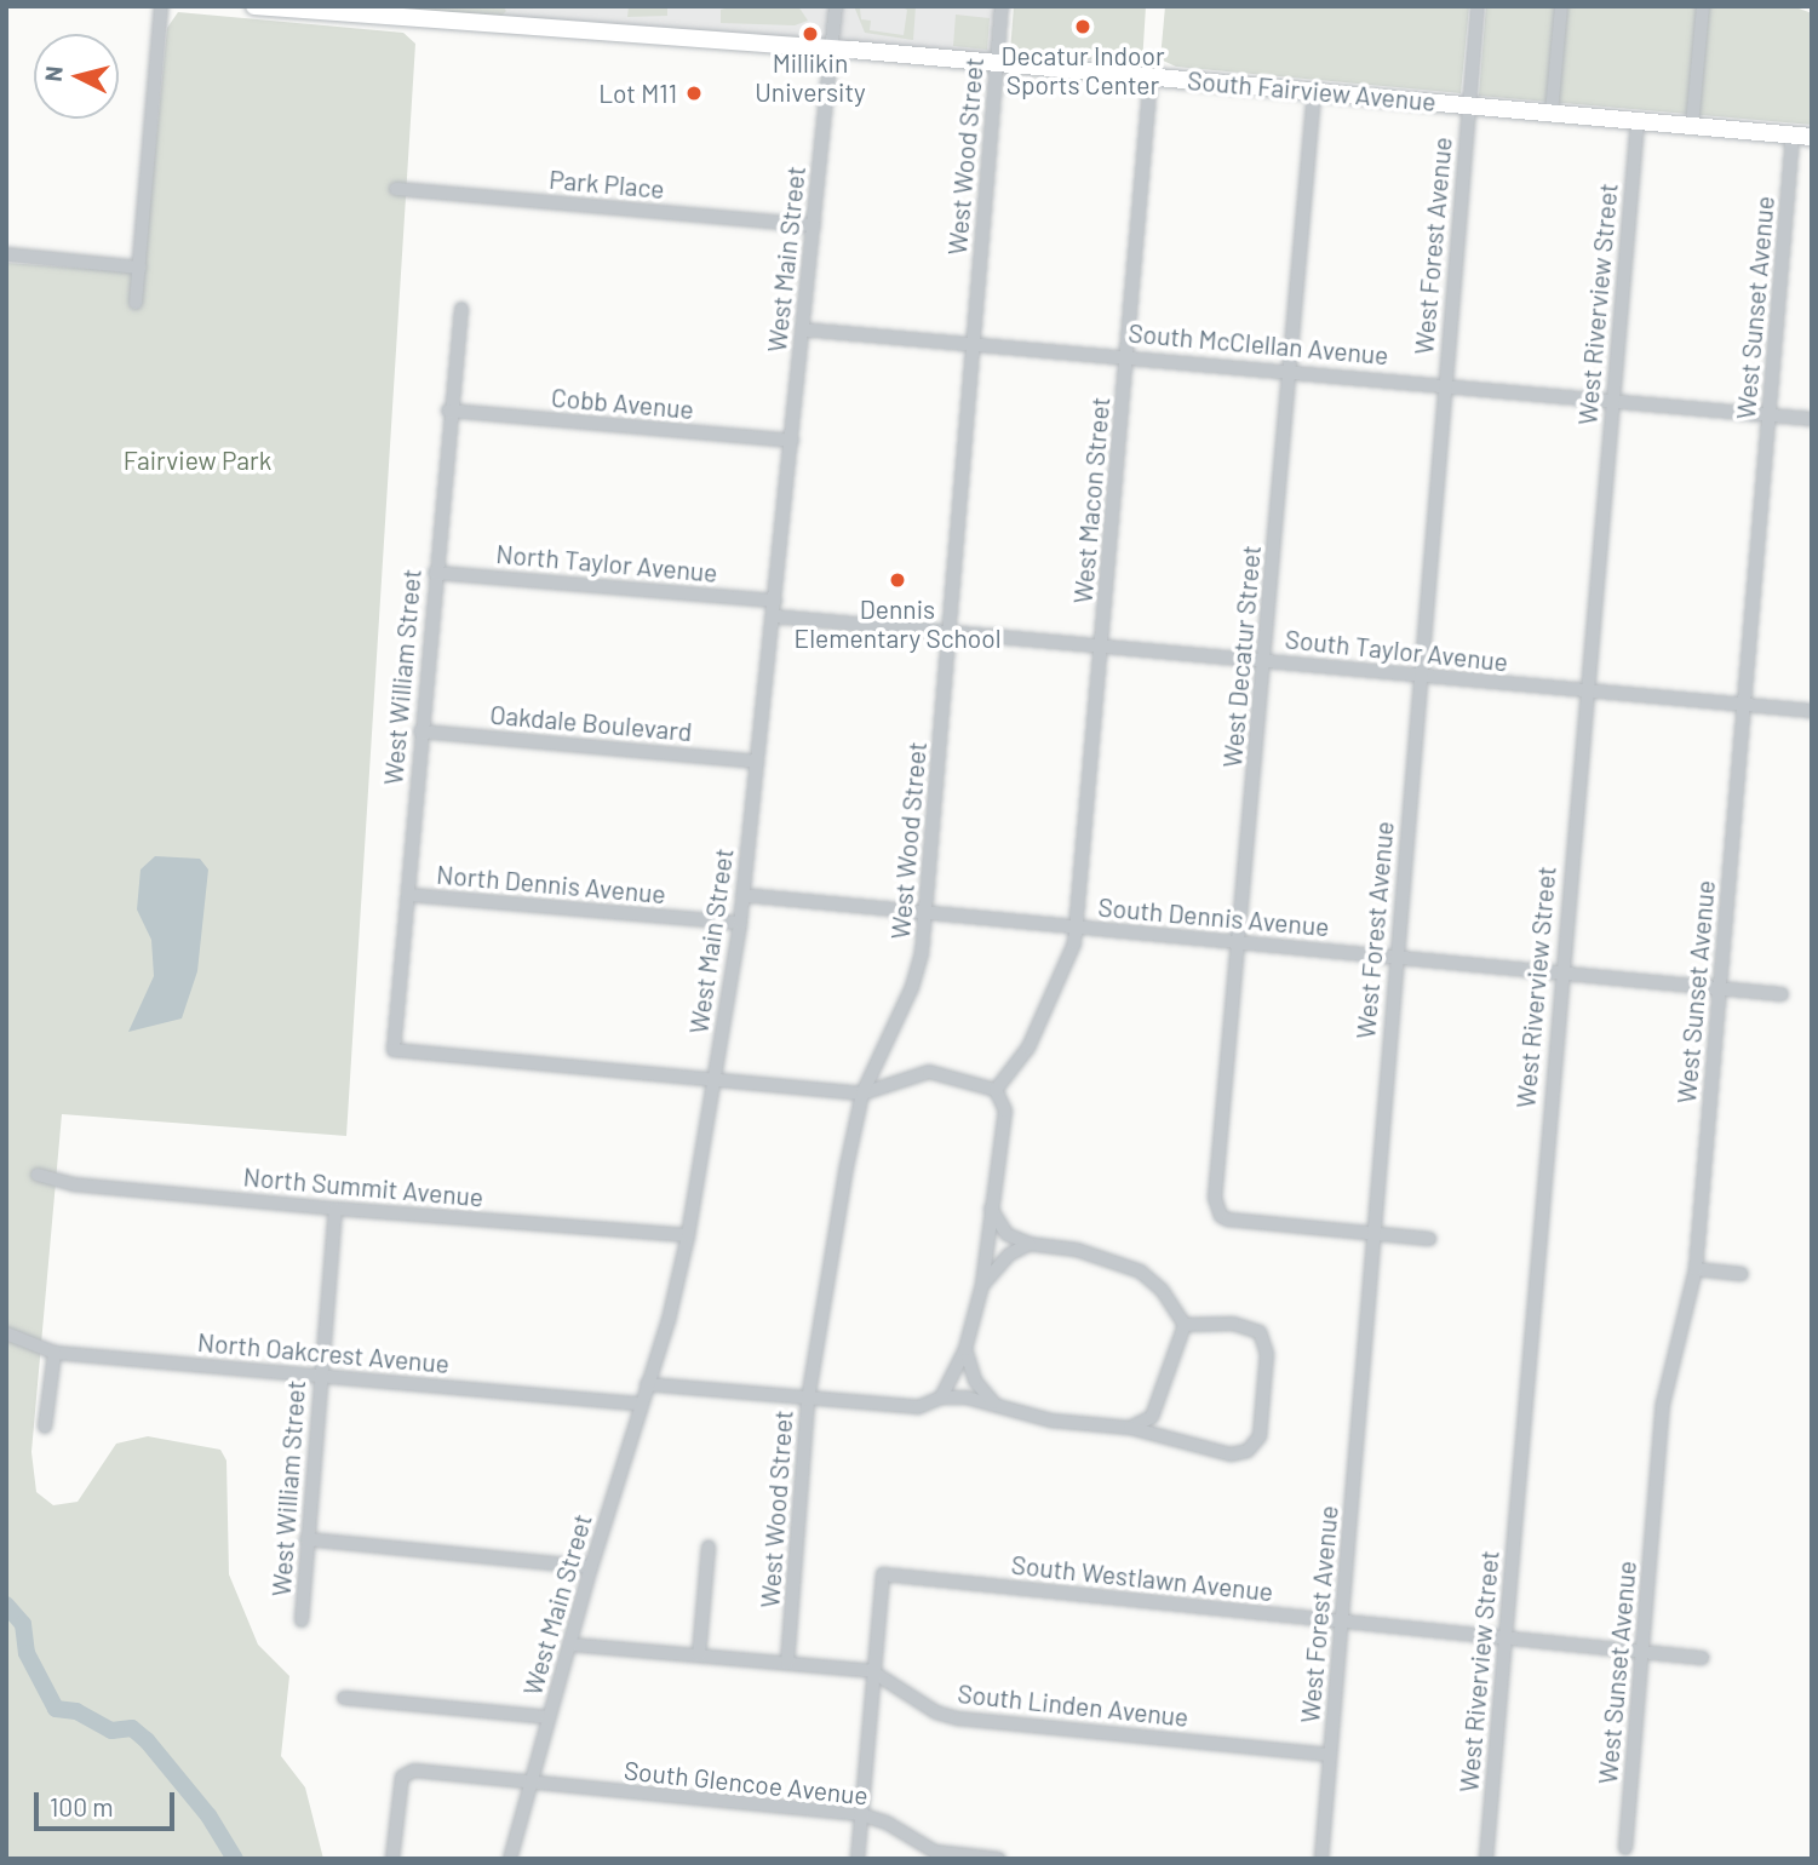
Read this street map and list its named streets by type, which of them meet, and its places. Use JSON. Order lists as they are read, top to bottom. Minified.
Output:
{"streets":{"main road":["South Fairview Avenue"],"street":["West Wood Street","Park Place","West Forest Avenue","West Main Street","West Riverview Street","West Sunset Avenue","South McClellan Avenue","Cobb Avenue","West Macon Street","North Taylor Avenue","South Taylor Avenue","West Decatur Street","West William Street","Oakdale Boulevard","North Dennis Avenue","South Dennis Avenue","North Summit Avenue","North Oakcrest Avenue","South Westlawn Avenue","South Linden Avenue","South Glencoe Avenue"]},"crossings":[["South Fairview Avenue","West Wood Street"],["South Fairview Avenue","West Forest Avenue"],["South Fairview Avenue","West Main Street"],["South Fairview Avenue","West Riverview Street"],["South Fairview Avenue","West Sunset Avenue"],["South Fairview Avenue","West Macon Street"],["South Fairview Avenue","West Decatur Street"],["West Wood Street","South McClellan Avenue"],["West Wood Street","South Taylor Avenue"],["West Wood Street","South Dennis Avenue"],["West Wood Street","South Linden Avenue"],["Park Place","West Main Street"],["West Forest Avenue","South McClellan Avenue"],["West Forest Avenue","South Taylor Avenue"],["West Forest Avenue","West Decatur Street"],["West Forest Avenue","South Dennis Avenue"],["West Forest Avenue","South Westlawn Avenue"],["West Forest Avenue","South Linden Avenue"],["West Main Street","South McClellan Avenue"],["West Main Street","Cobb Avenue"],["West Main Street","North Taylor Avenue"],["West Main Street","South Taylor Avenue"],["West Main Street","West William Street"],["West Main Street","Oakdale Boulevard"],["West Main Street","North Dennis Avenue"],["West Main Street","South Dennis Avenue"],["West Main Street","North Summit Avenue"],["West Main Street","North Oakcrest Avenue"],["West Main Street","South Linden Avenue"],["West Main Street","South Glencoe Avenue"],["West Riverview Street","South McClellan Avenue"],["West Riverview Street","South Taylor Avenue"],["West Riverview Street","South Dennis Avenue"],["West Riverview Street","South Westlawn Avenue"],["West Sunset Avenue","South McClellan Avenue"],["West Sunset Avenue","South Taylor Avenue"],["West Sunset Avenue","South Dennis Avenue"],["West Sunset Avenue","South Westlawn Avenue"],["South McClellan Avenue","West Macon Street"],["South McClellan Avenue","West Decatur Street"],["Cobb Avenue","West William Street"],["West Macon Street","South Taylor Avenue"],["West Macon Street","South Dennis Avenue"],["North Taylor Avenue","West William Street"],["South Taylor Avenue","West Decatur Street"],["West Decatur Street","South Dennis Avenue"],["West William Street","Oakdale Boulevard"],["West William Street","North Dennis Avenue"],["West William Street","North Summit Avenue"],["West William Street","North Oakcrest Avenue"],["South Westlawn Avenue","South Linden Avenue"]],"parks":["Fairview Park"],"places":["Decatur Indoor Sports Center","Millikin University","Lot M11","Dennis Elementary School"],"scale_bar":"100 m","north":"left"}
